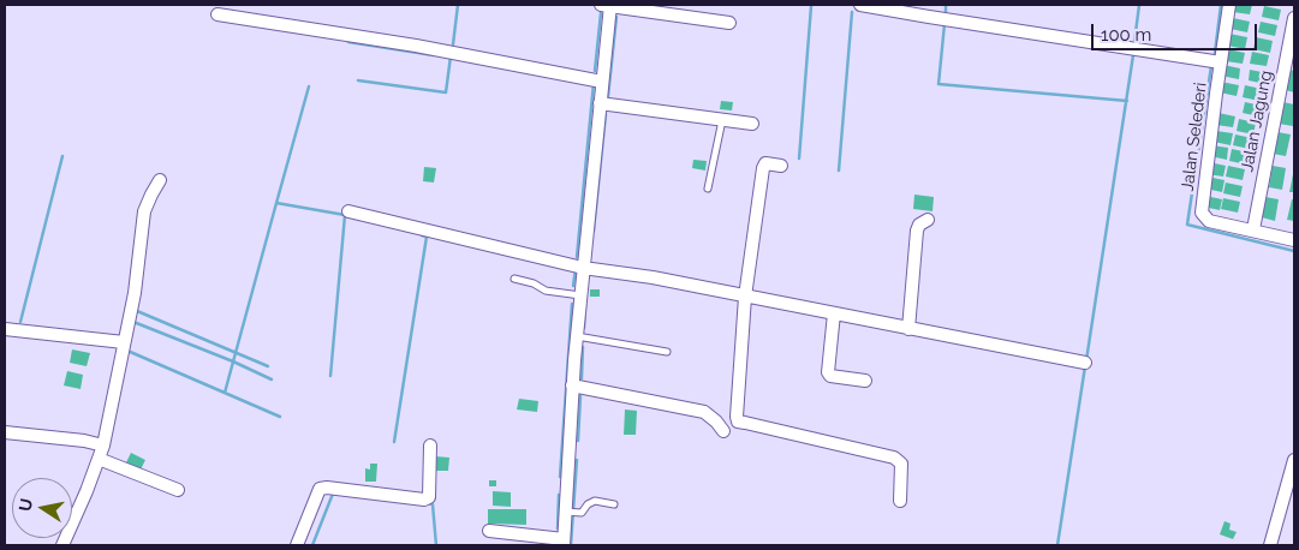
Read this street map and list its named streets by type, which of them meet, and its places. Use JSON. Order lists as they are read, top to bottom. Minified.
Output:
{"streets":{"street":["Jalan Jagung","Jalan Selederi"]},"crossings":[["Jalan Jagung","Jalan Selederi"]],"scale_bar":"100 m","north":"left"}
